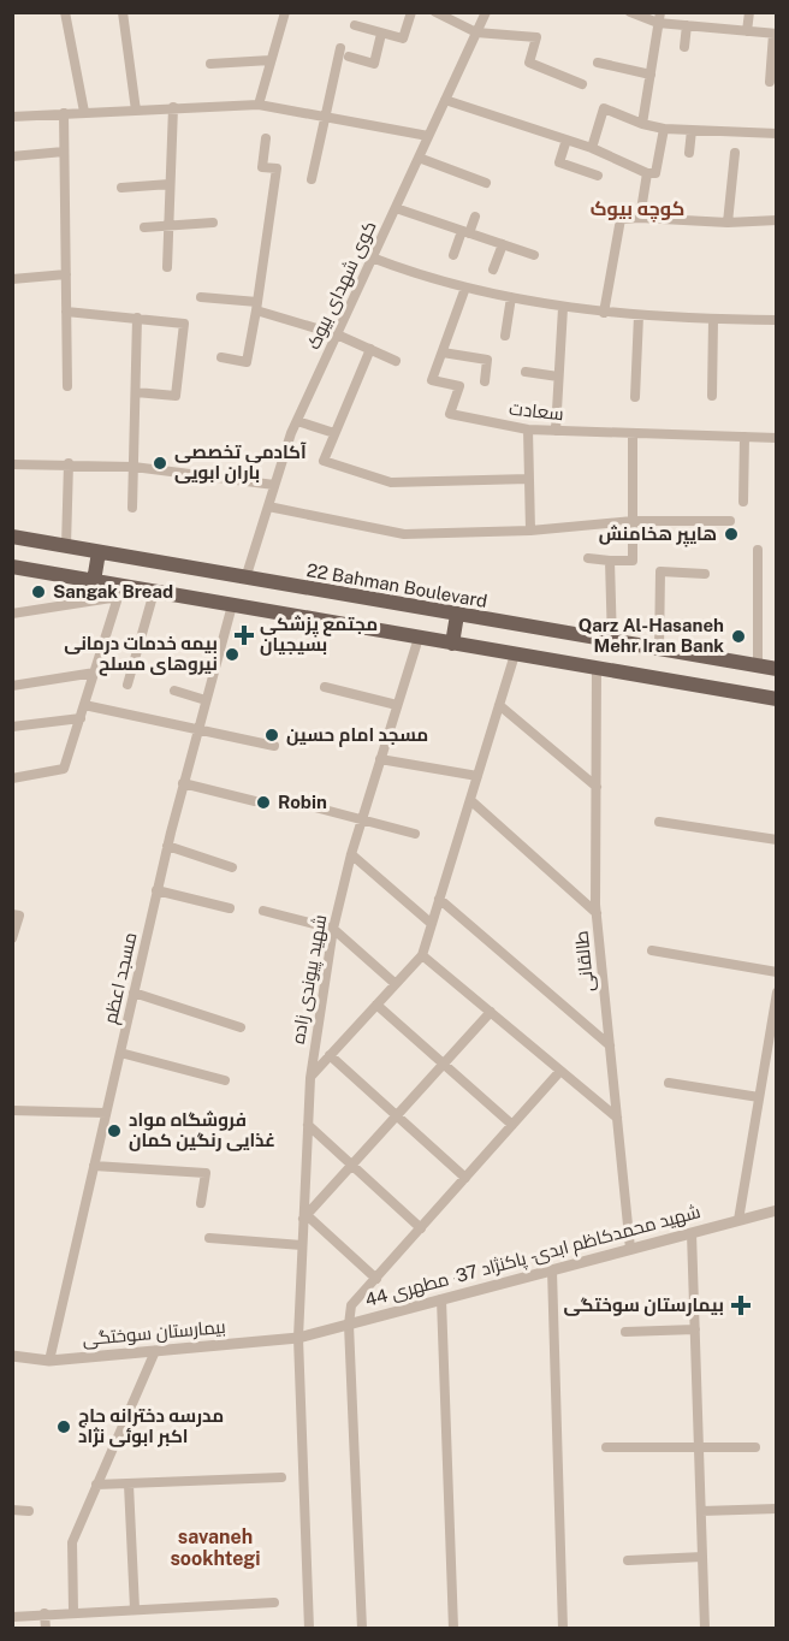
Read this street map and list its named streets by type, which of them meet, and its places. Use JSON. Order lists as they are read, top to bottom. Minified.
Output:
{"streets":{"main road":["22 Bahman Boulevard"],"street":["کوی شهدای بیوک","سعادت","طالقانی","مسجد اعظم","شهید پیوندی زاده","شهید محمدکاظم ابدی- پاکنژاد 37- مطهری 44","بیمارستان سوختگی"]},"crossings":[["کوی شهدای بیوک","22 Bahman Boulevard"],["طالقانی","شهید محمدکاظم ابدی- پاکنژاد 37- مطهری 44"],["مسجد اعظم","بیمارستان سوختگی"],["شهید پیوندی زاده","شهید محمدکاظم ابدی- پاکنژاد 37- مطهری 44"],["شهید پیوندی زاده","بیمارستان سوختگی"],["شهید محمدکاظم ابدی- پاکنژاد 37- مطهری 44","بیمارستان سوختگی"]],"districts":["کوچه بیوک","savaneh sookhtegi"],"places":{"other":["آکادمی تخصصی باران ابویی","هایپر هخامنش","Sangak Bread","Qarz Al-Hasaneh Mehr Iran Bank","بیمه خدمات درمانی نیروهای مسلح","مسجد امام حسین","Robin","فروشگاه مواد غذایی رنگین کمان","مدرسه دخترانه حاج اکبر ابوئی نژاد"],"health":["مجتمع پزشکی بسیجیان","بیمارستان سوختگی"]}}
